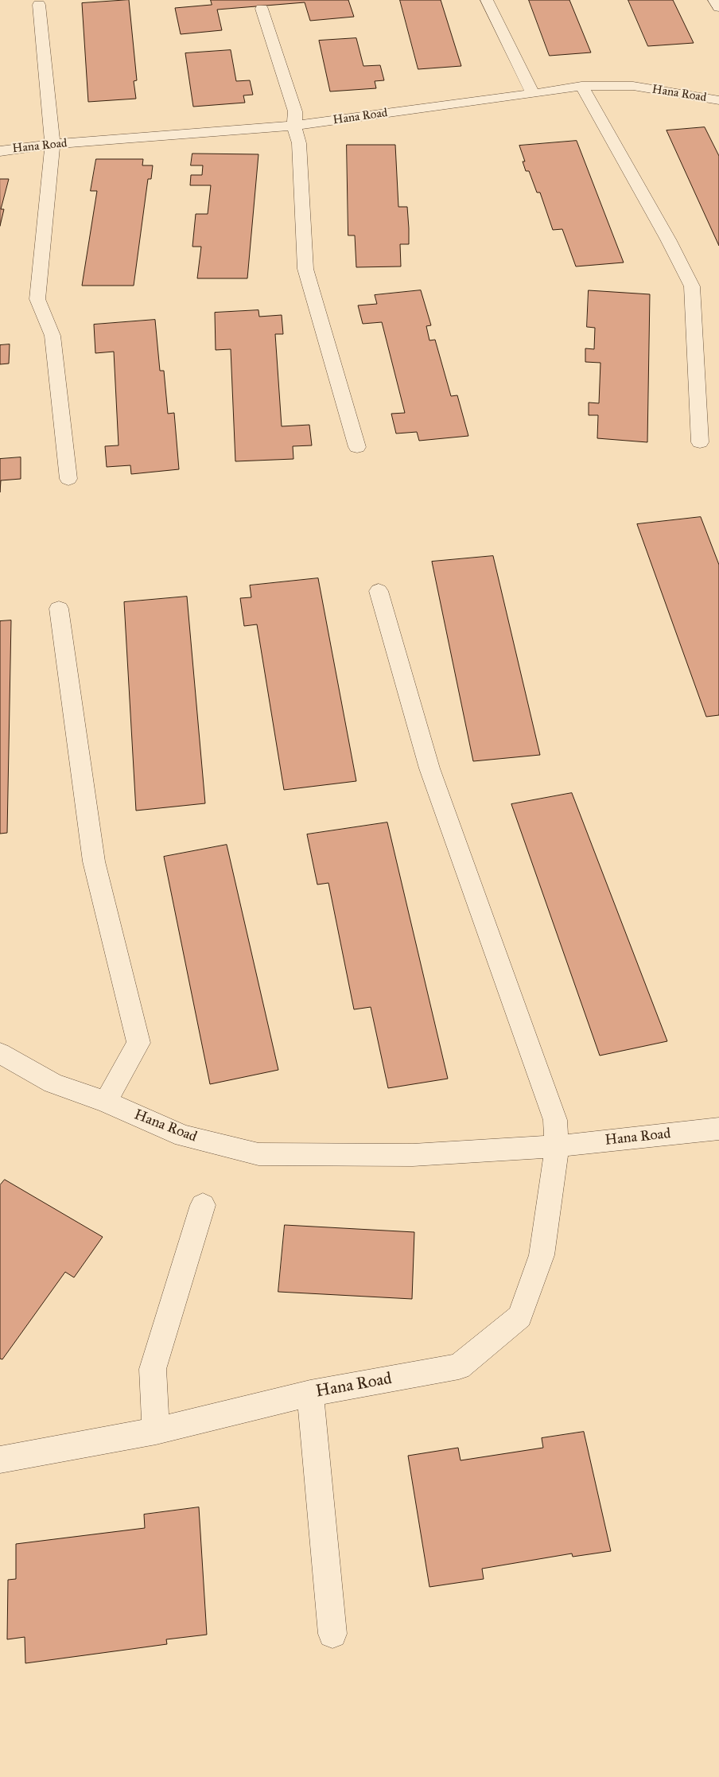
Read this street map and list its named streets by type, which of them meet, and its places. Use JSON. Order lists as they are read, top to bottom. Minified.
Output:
{"streets":{"street":["Hana Road"]}}
